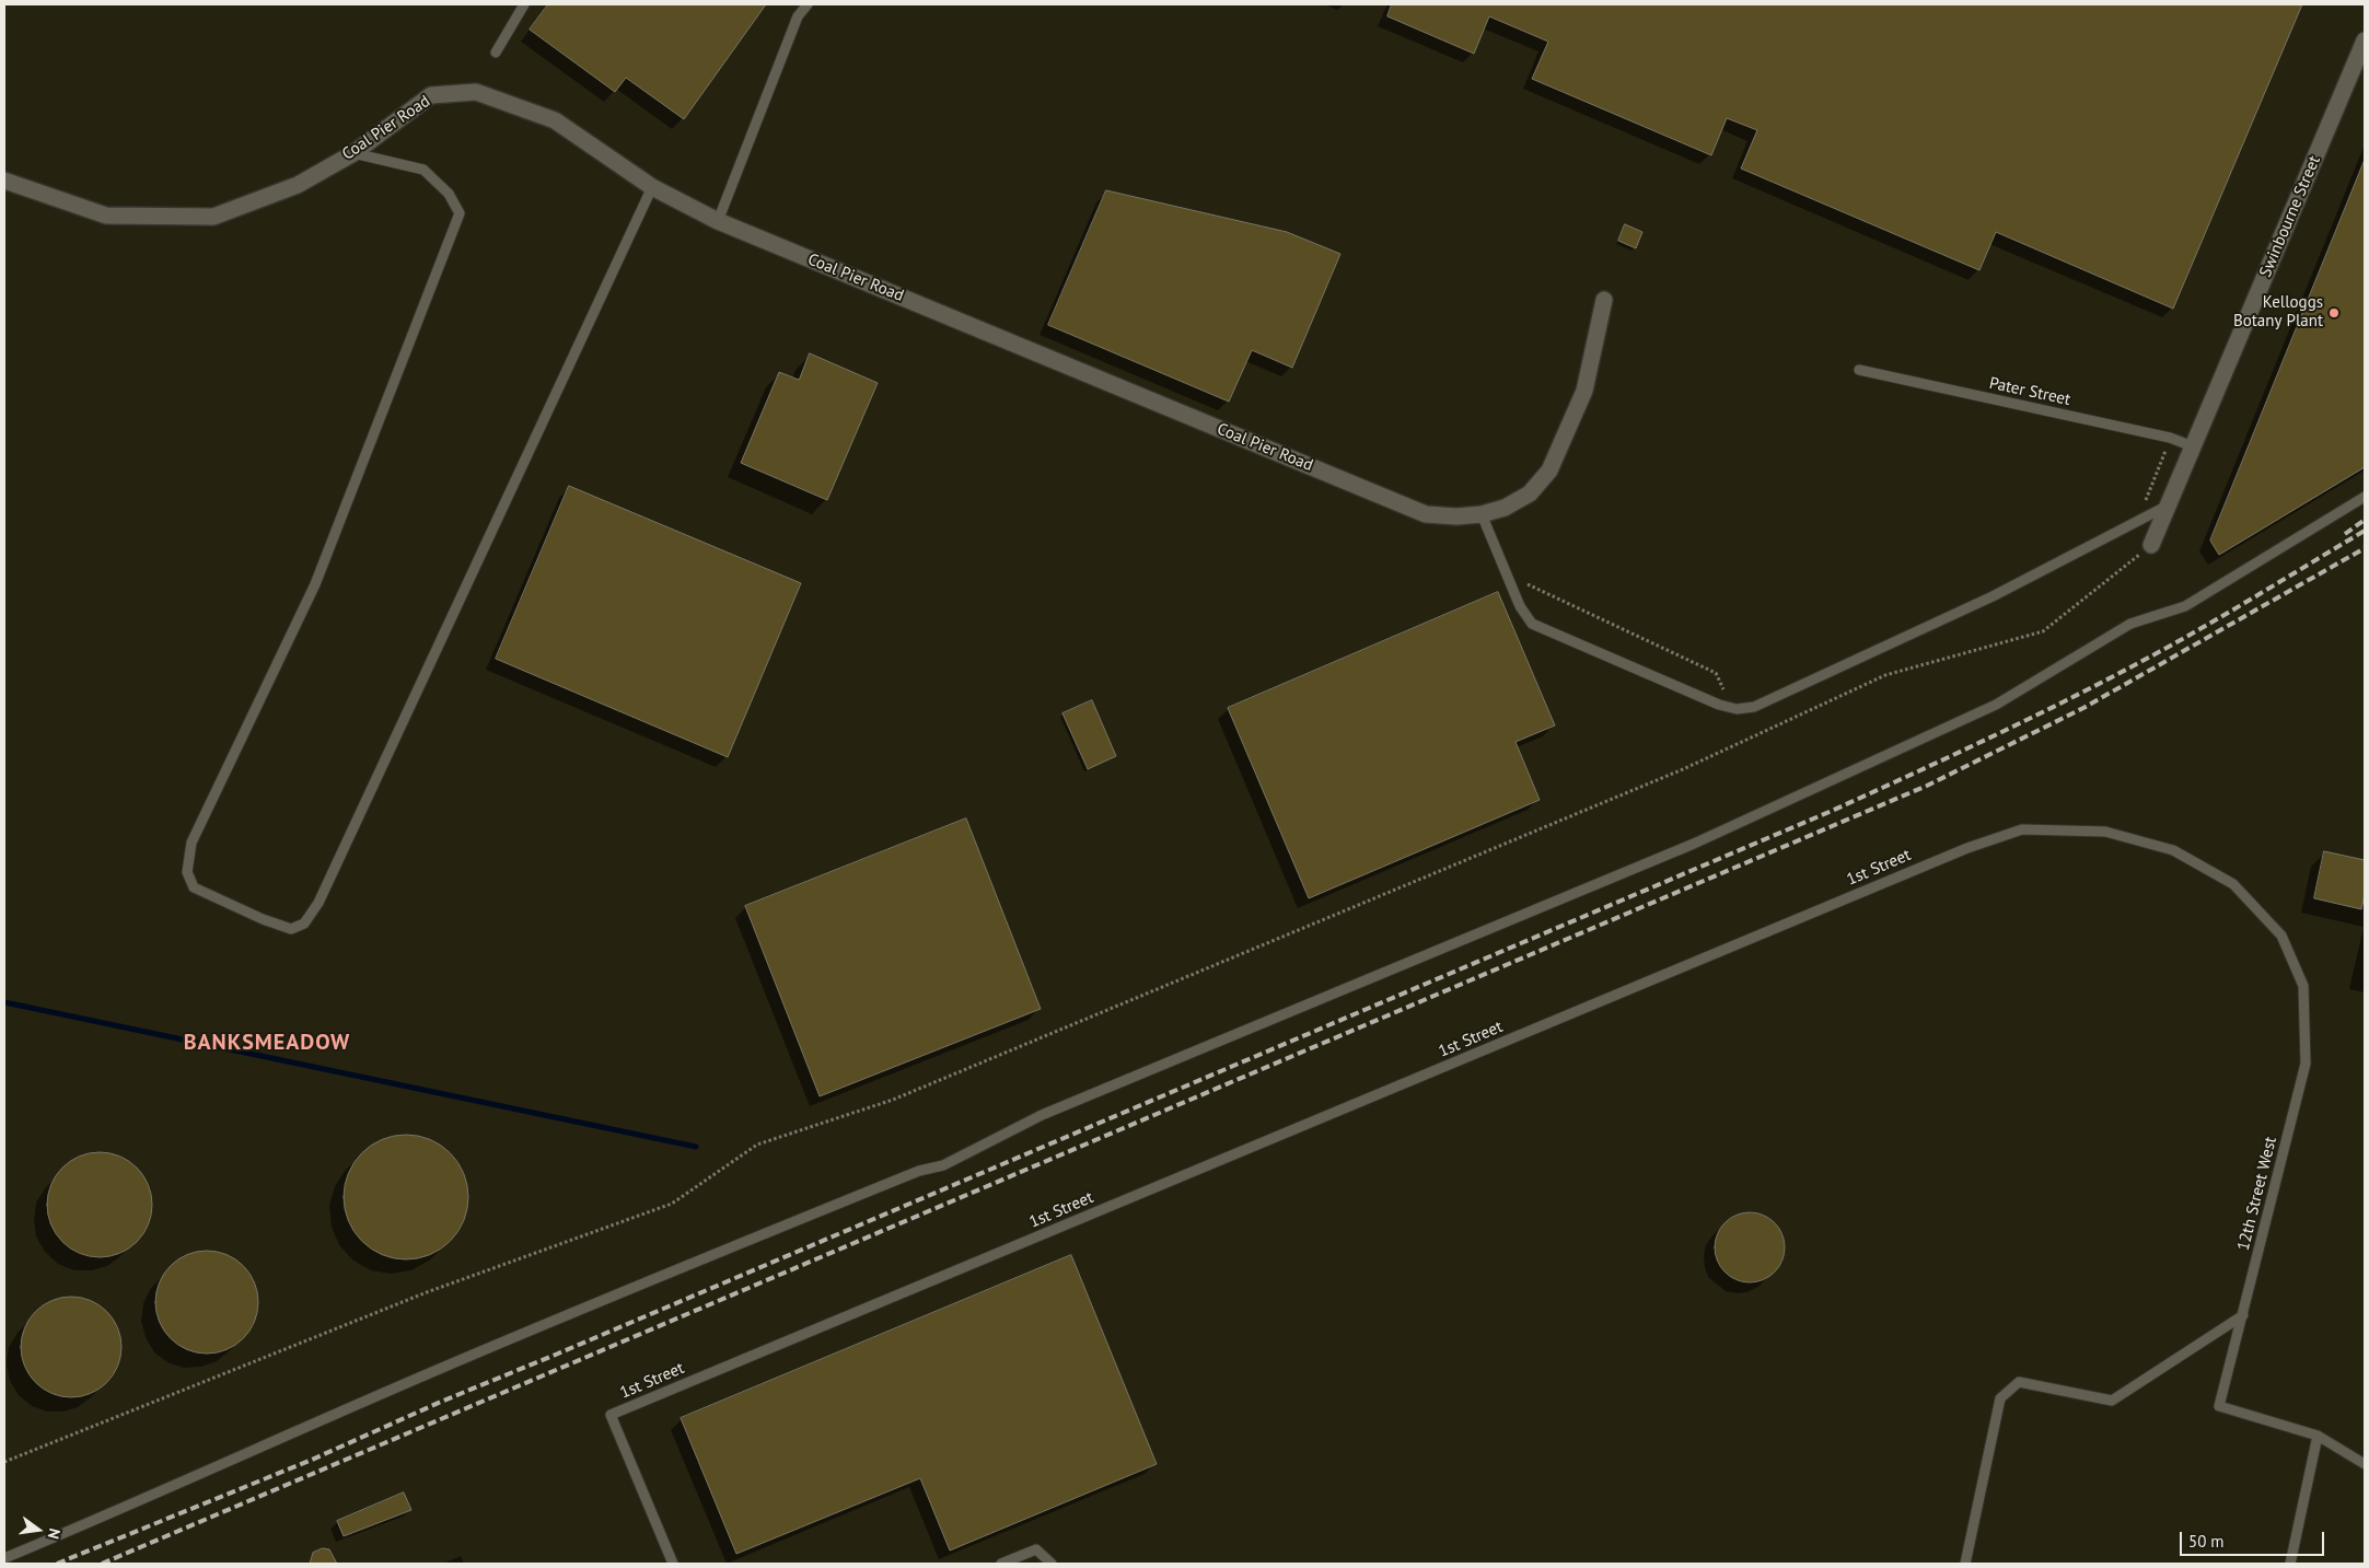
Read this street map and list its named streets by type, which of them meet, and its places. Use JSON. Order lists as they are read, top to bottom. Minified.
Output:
{"streets":{"street":["Coal Pier Road","Swinbourne Street"],"lane":["Pater Street","1st Street","12th Street West"]},"crossings":[["Swinbourne Street","Pater Street"],["1st Street","12th Street West"]],"districts":["BANKSMEADOW"],"places":["Kelloggs Botany Plant"],"scale_bar":"50 m","north":"right"}
